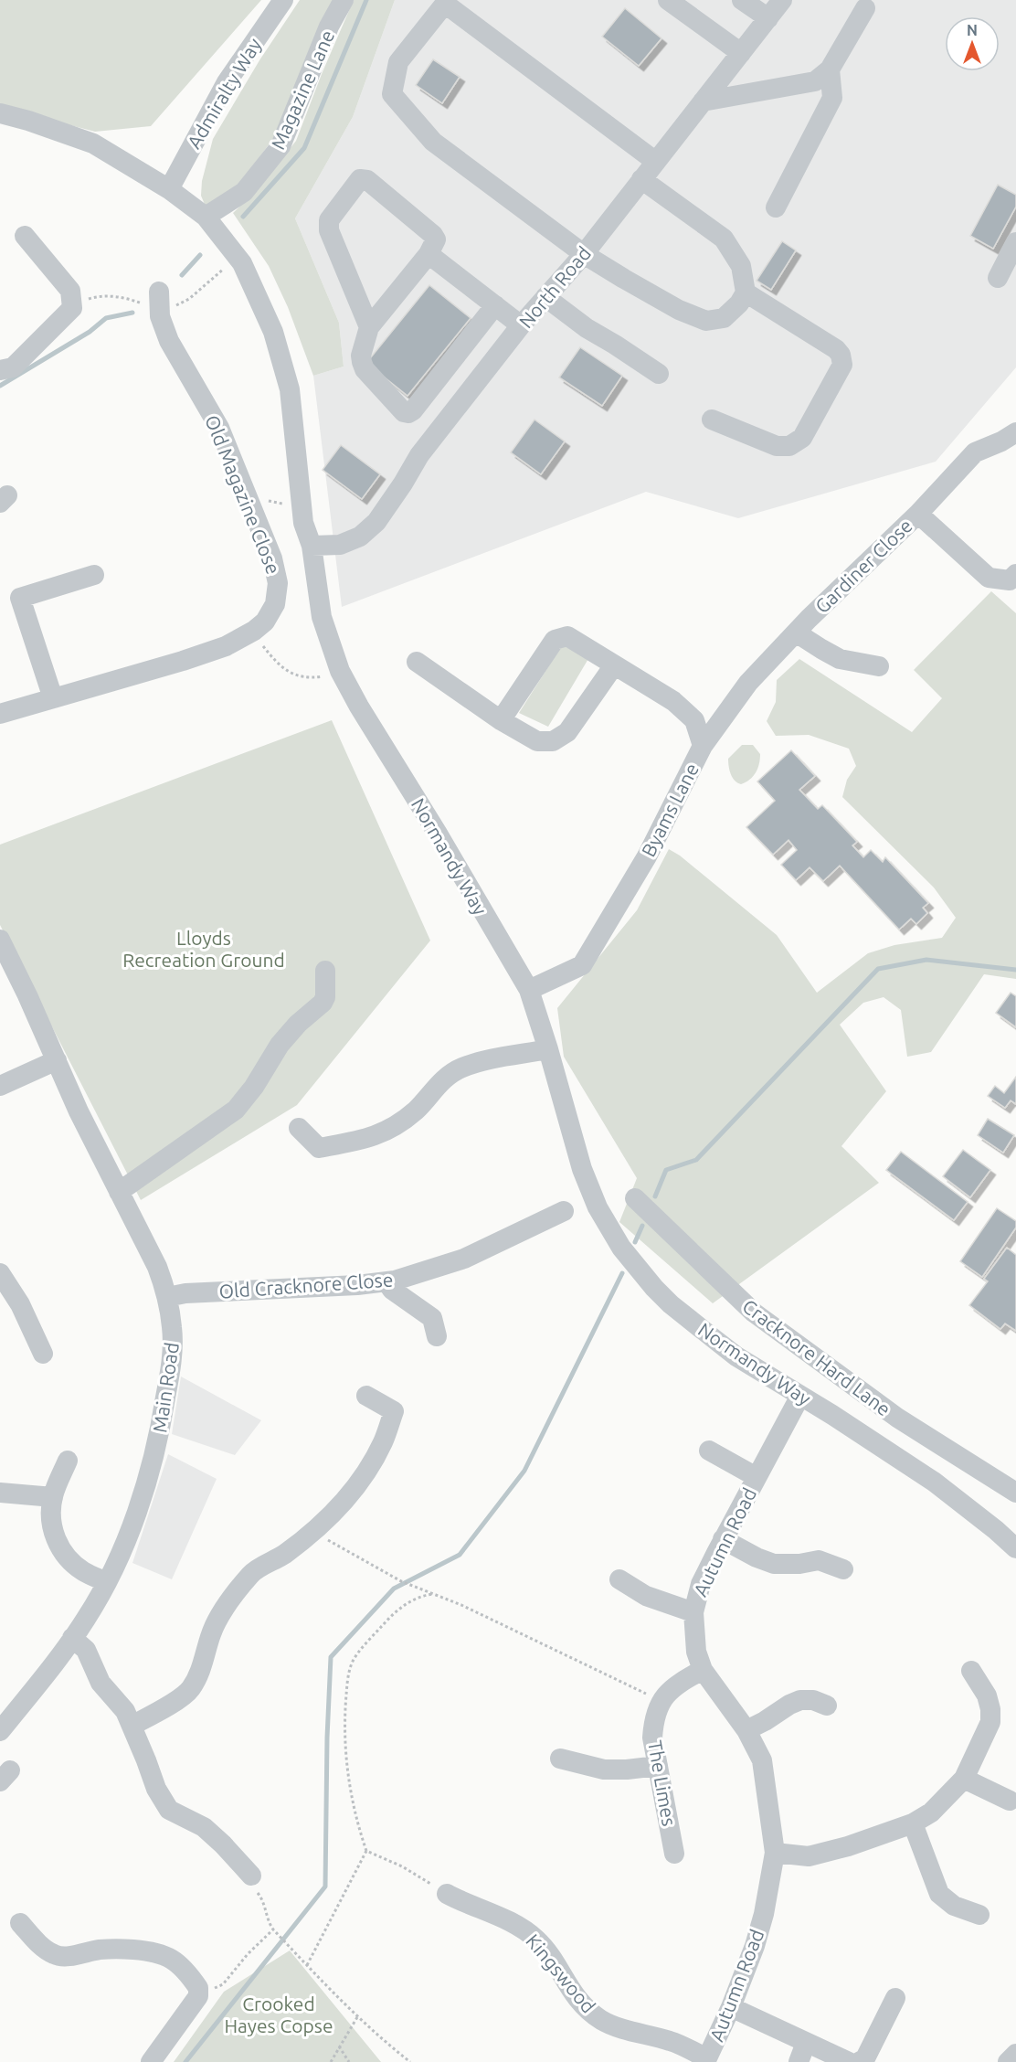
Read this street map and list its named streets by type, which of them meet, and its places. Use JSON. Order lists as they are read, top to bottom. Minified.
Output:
{"streets":{"street":["Magazine Lane","Admiralty Way","North Road","Old Magazine Close","Gardiner Close","Byams Lane","Normandy Way","Old Cracknore Close","Cracknore Hard Lane","Main Road","Autumn Road","The Limes","Kingswood"]},"crossings":[["Magazine Lane","Normandy Way"],["Admiralty Way","Normandy Way"],["North Road","Normandy Way"],["Gardiner Close","Byams Lane"],["Byams Lane","Normandy Way"],["Normandy Way","Autumn Road"],["Old Cracknore Close","Main Road"],["Autumn Road","The Limes"],["Autumn Road","Kingswood"]],"parks":["Lloyds Recreation Ground","Crooked Hayes Copse"],"north":"top"}
